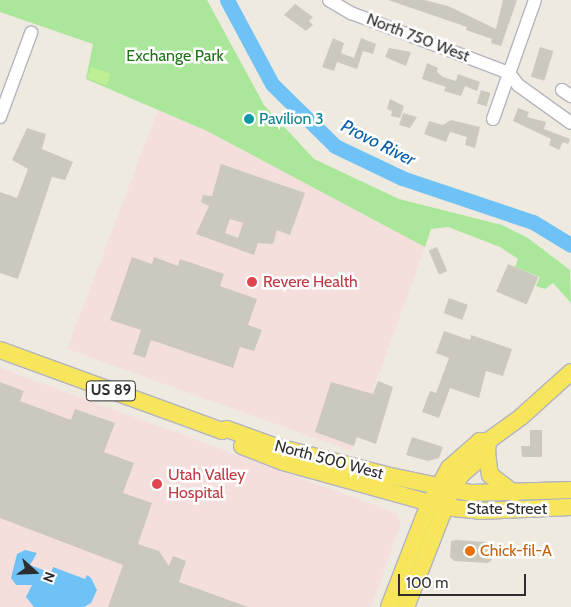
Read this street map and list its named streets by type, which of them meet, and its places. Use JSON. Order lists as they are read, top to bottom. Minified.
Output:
{"streets":{"main road":["US 89","North 500 West","State Street"],"street":["North 750 West"]},"crossings":[["North 500 West","State Street"]],"water":["Provo River"],"parks":["Exchange Park"],"places":["Pavilion 3","Revere Health","Utah Valley Hospital","Chick-fil-A"],"scale_bar":"100 m","north":"right"}
